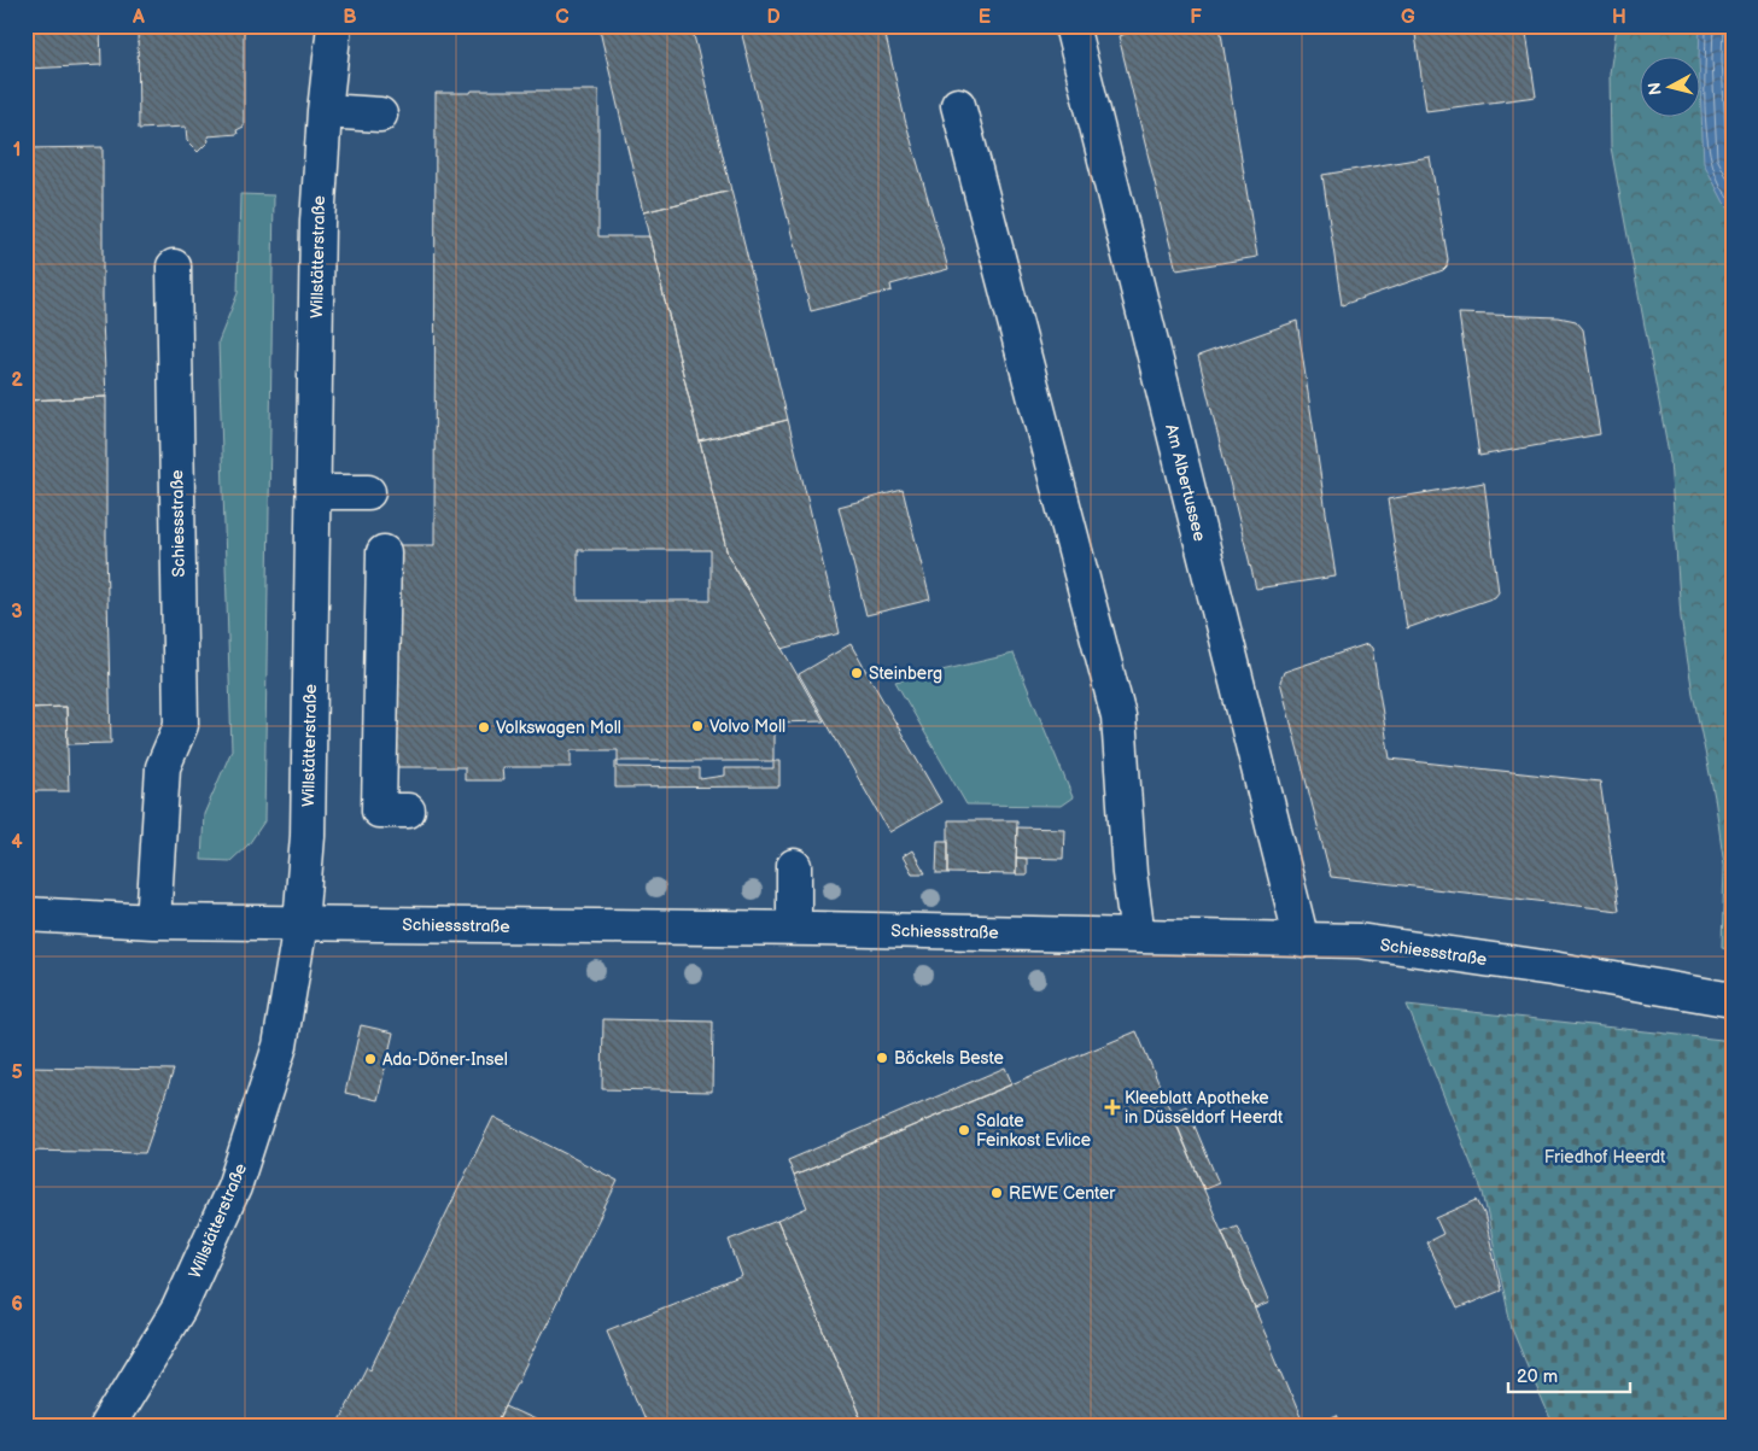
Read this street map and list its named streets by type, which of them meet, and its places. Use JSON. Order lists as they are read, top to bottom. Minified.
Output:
{"streets":{"street":["Willstätterstraße","Am Albertussee","Schiessstraße"]},"crossings":[["Willstätterstraße","Schiessstraße"],["Am Albertussee","Schiessstraße"]],"parks":["Friedhof Heerdt"],"places":{"other":["Steinberg","Volvo Moll","Volkswagen Moll","Böckels Beste","Ada-Döner-Insel","Salate Feinkost Evlice","REWE Center"],"health":["Kleeblatt Apotheke in Düsseldorf Heerdt"]},"scale_bar":"20 m","north":"left","grid":{"columns":["A","B","C","D","E","F","G","H"],"rows":["1","2","3","4","5","6"]}}
